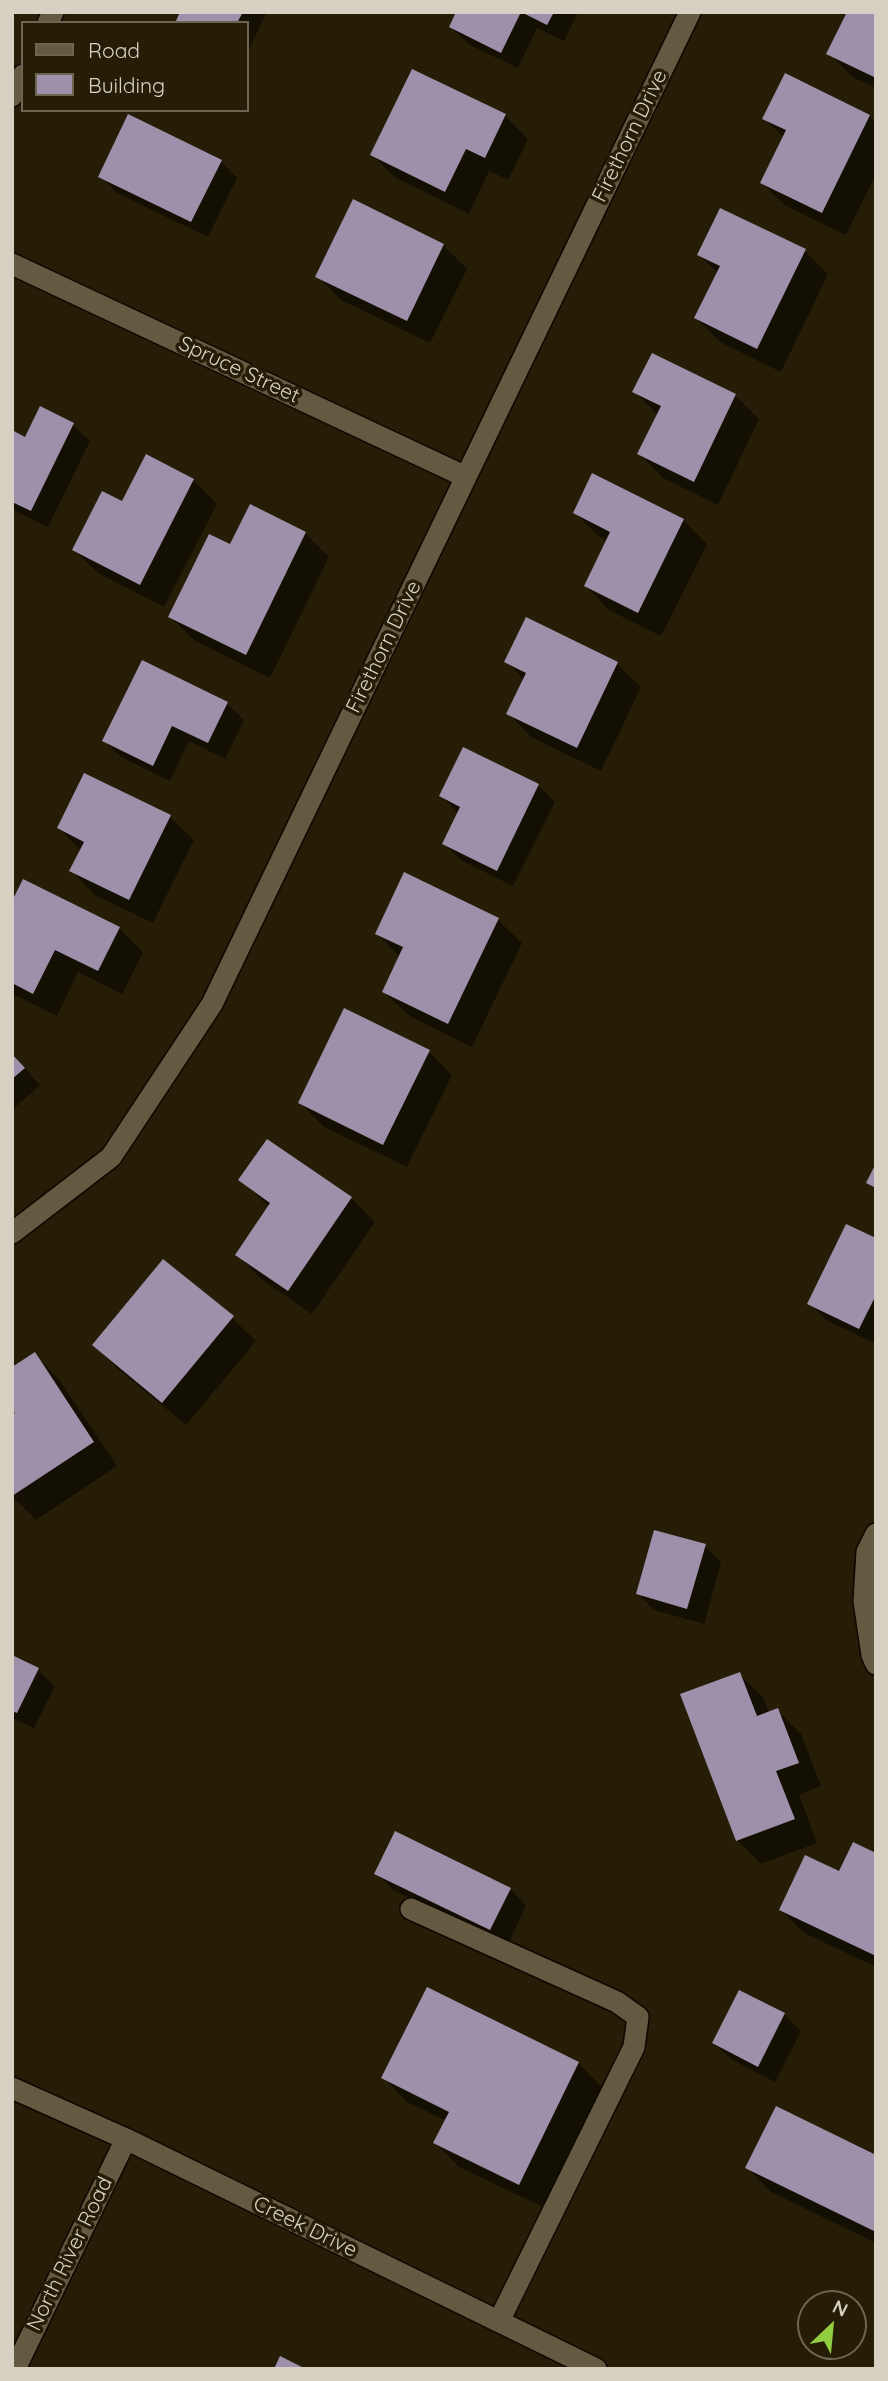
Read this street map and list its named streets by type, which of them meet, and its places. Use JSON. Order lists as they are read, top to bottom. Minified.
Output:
{"streets":{"street":["Firethorn Drive","Spruce Street","Creek Drive","North River Road"]},"crossings":[["Firethorn Drive","Spruce Street"],["Creek Drive","North River Road"]],"legend":["Road","Building"],"north":"top right"}
